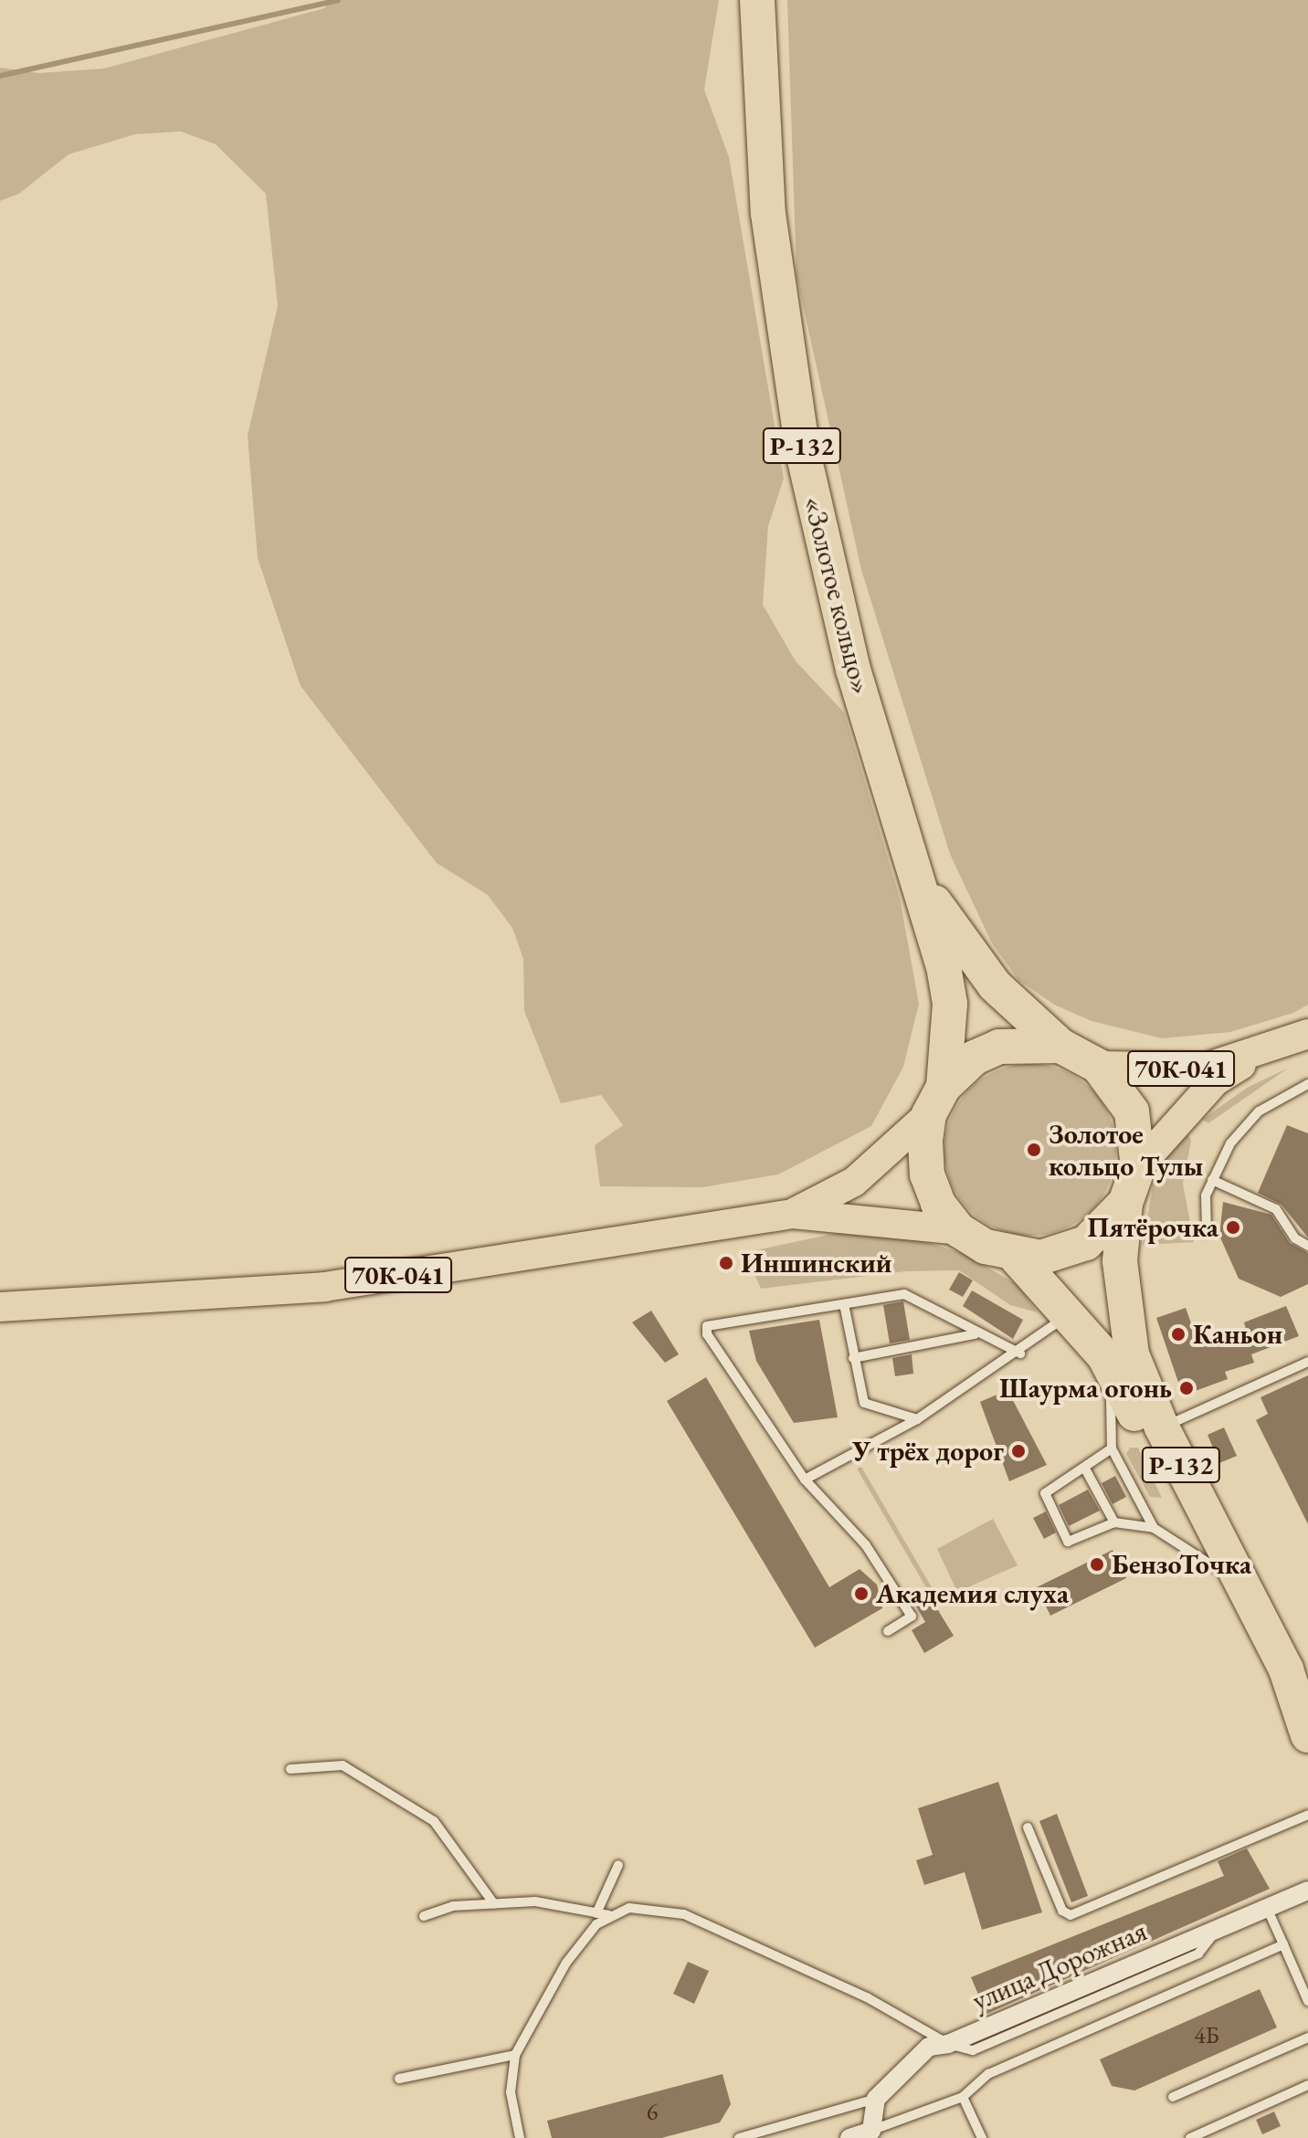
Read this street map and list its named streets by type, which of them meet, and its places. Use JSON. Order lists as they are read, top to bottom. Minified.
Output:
{"streets":{"highway":["Р-132","«Золотое кольцо»"],"main road":["70К-041"],"street":["улица Дорожная"]},"crossings":[["«Золотое кольцо»","70К-041"]],"places":["Золотое кольцо Тулы","Пятёрочка","Иншинский","Каньон","Шаурма огонь","У трёх дорог","БензоТочка","Академия слуха"],"house_numbers":["4Б","6"]}
